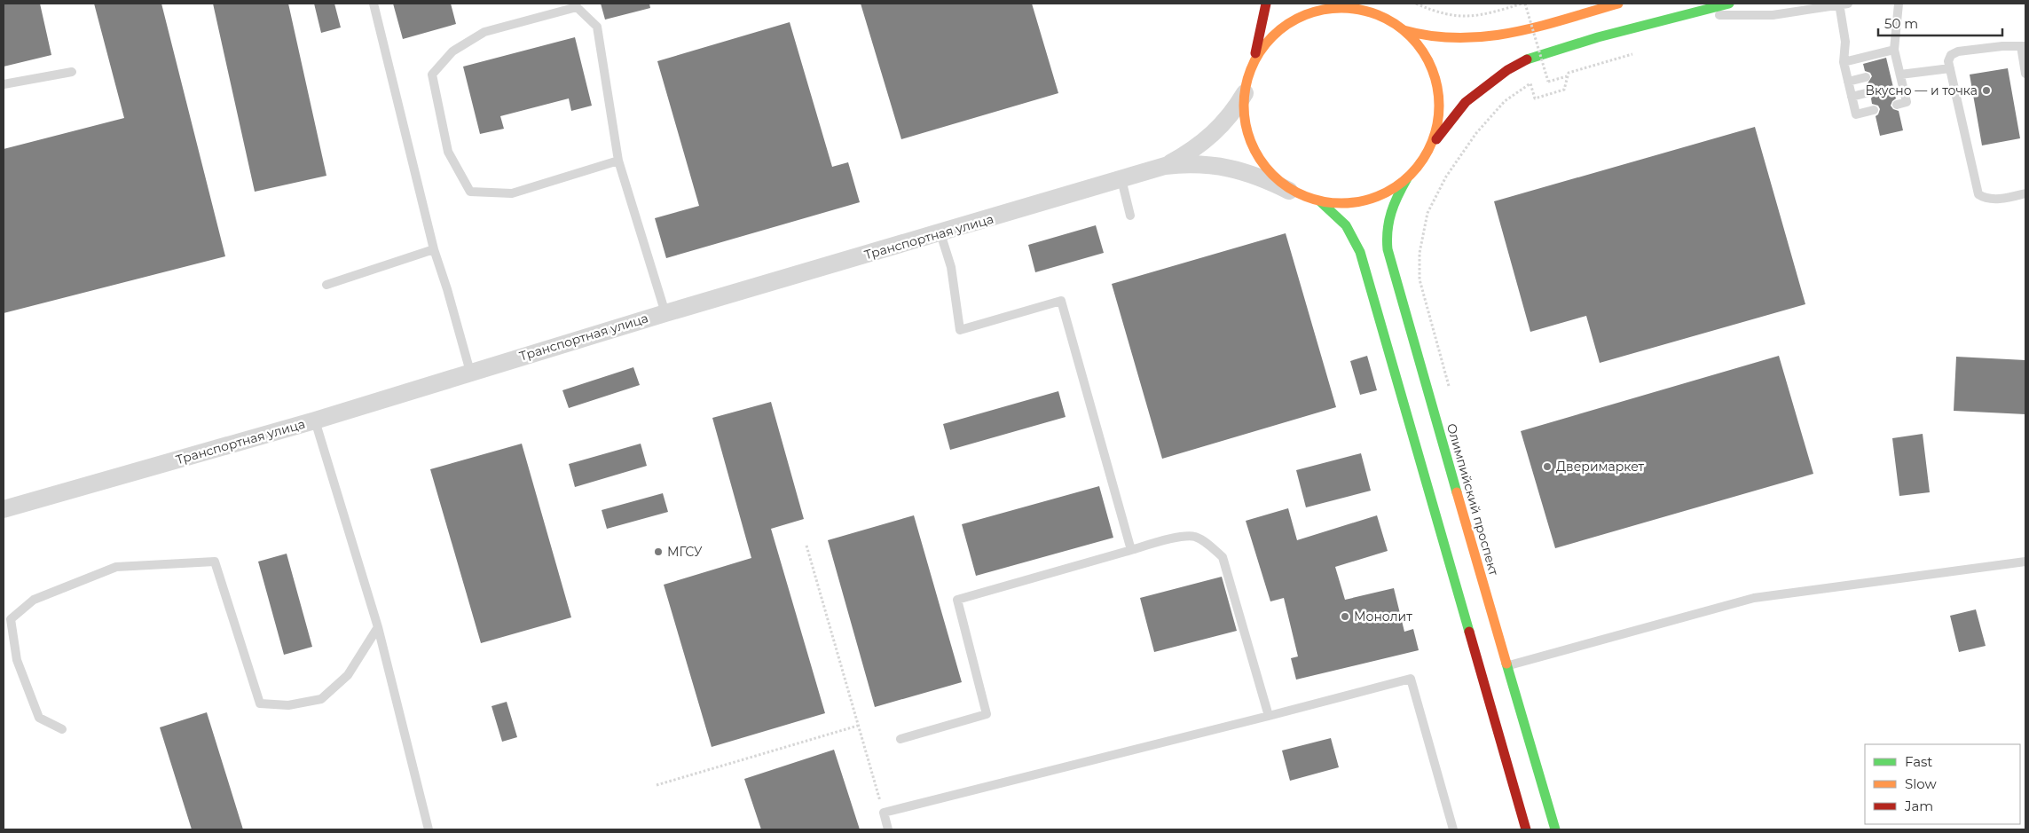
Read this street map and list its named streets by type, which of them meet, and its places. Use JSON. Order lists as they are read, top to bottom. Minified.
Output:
{"streets":{"main road":["Олимпийский проспект"],"street":["Транспортная улица"]},"places":["Вкусно — и точка","Дверимаркет","МГСУ","Монолит"],"legend":["Fast","Slow","Jam"],"scale_bar":"50 m"}
